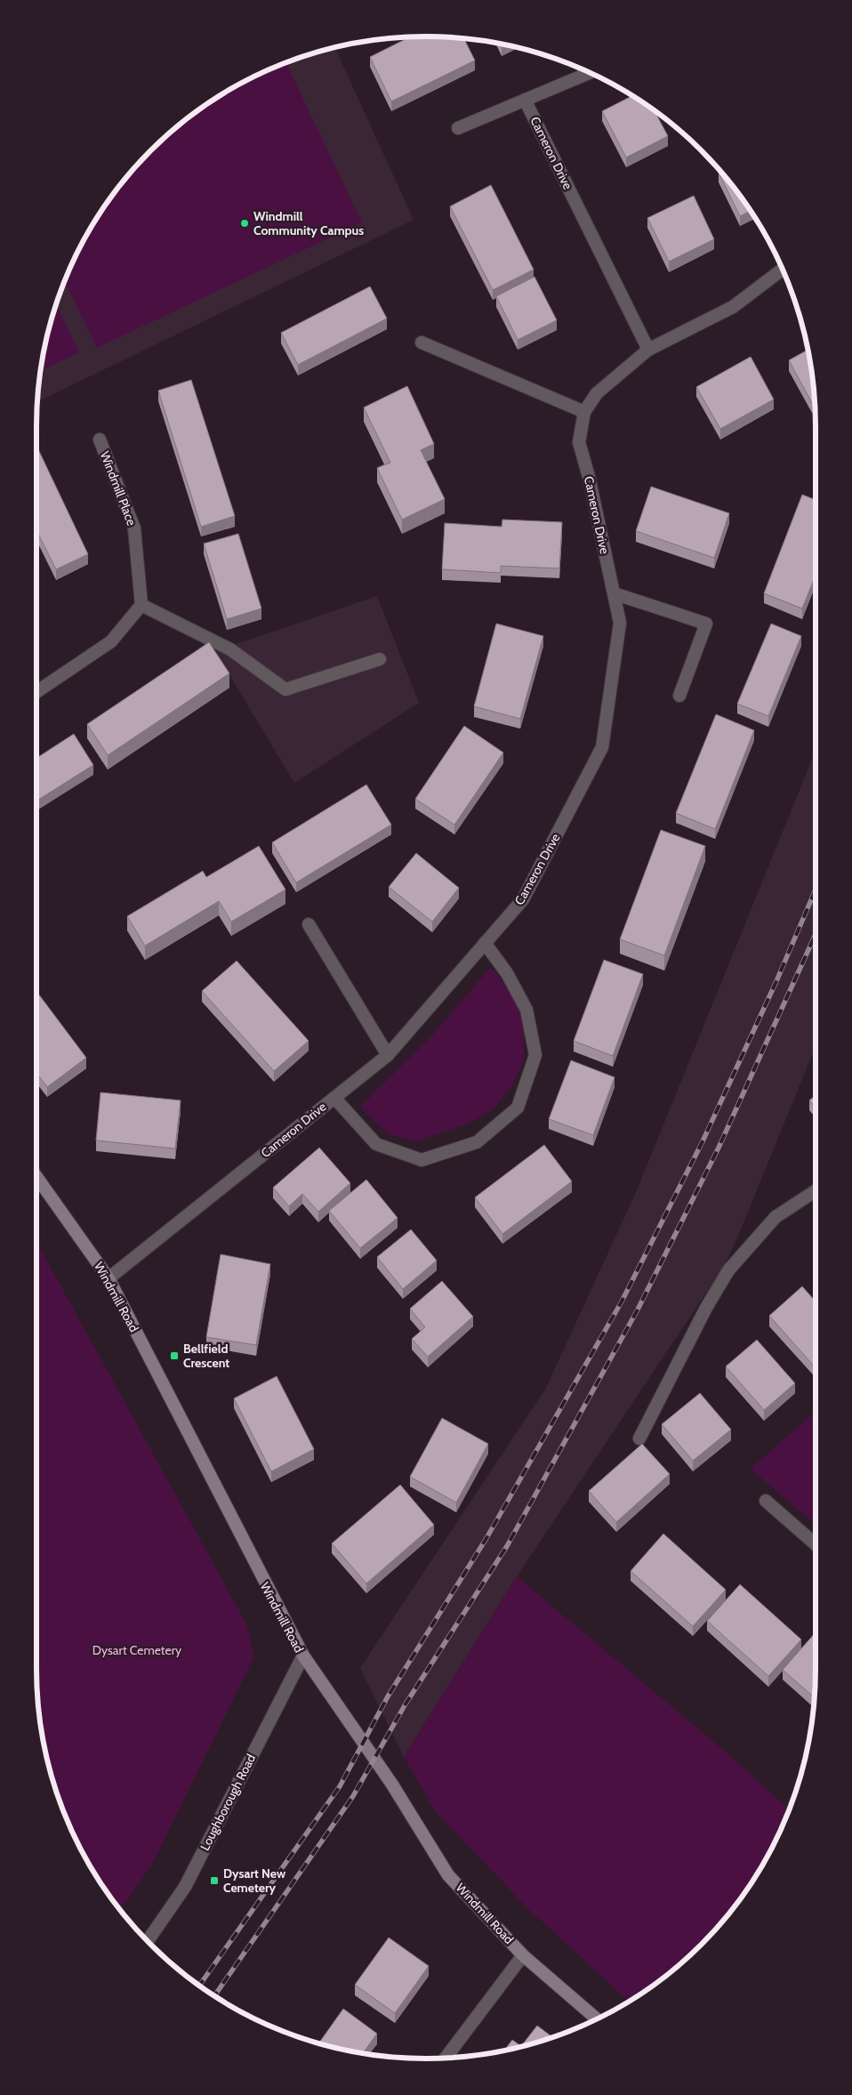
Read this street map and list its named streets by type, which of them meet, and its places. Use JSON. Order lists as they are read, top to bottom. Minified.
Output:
{"streets":{"main road":["Windmill Road"],"street":["Cameron Drive","Windmill Place","Loughborough Road"]},"crossings":[["Cameron Drive","Windmill Road"],["Windmill Road","Loughborough Road"]],"parks":["Dysart Cemetery"],"places":{"other":["Windmill Community Campus"],"transit":["Bellfield Crescent","Dysart New Cemetery"]}}
